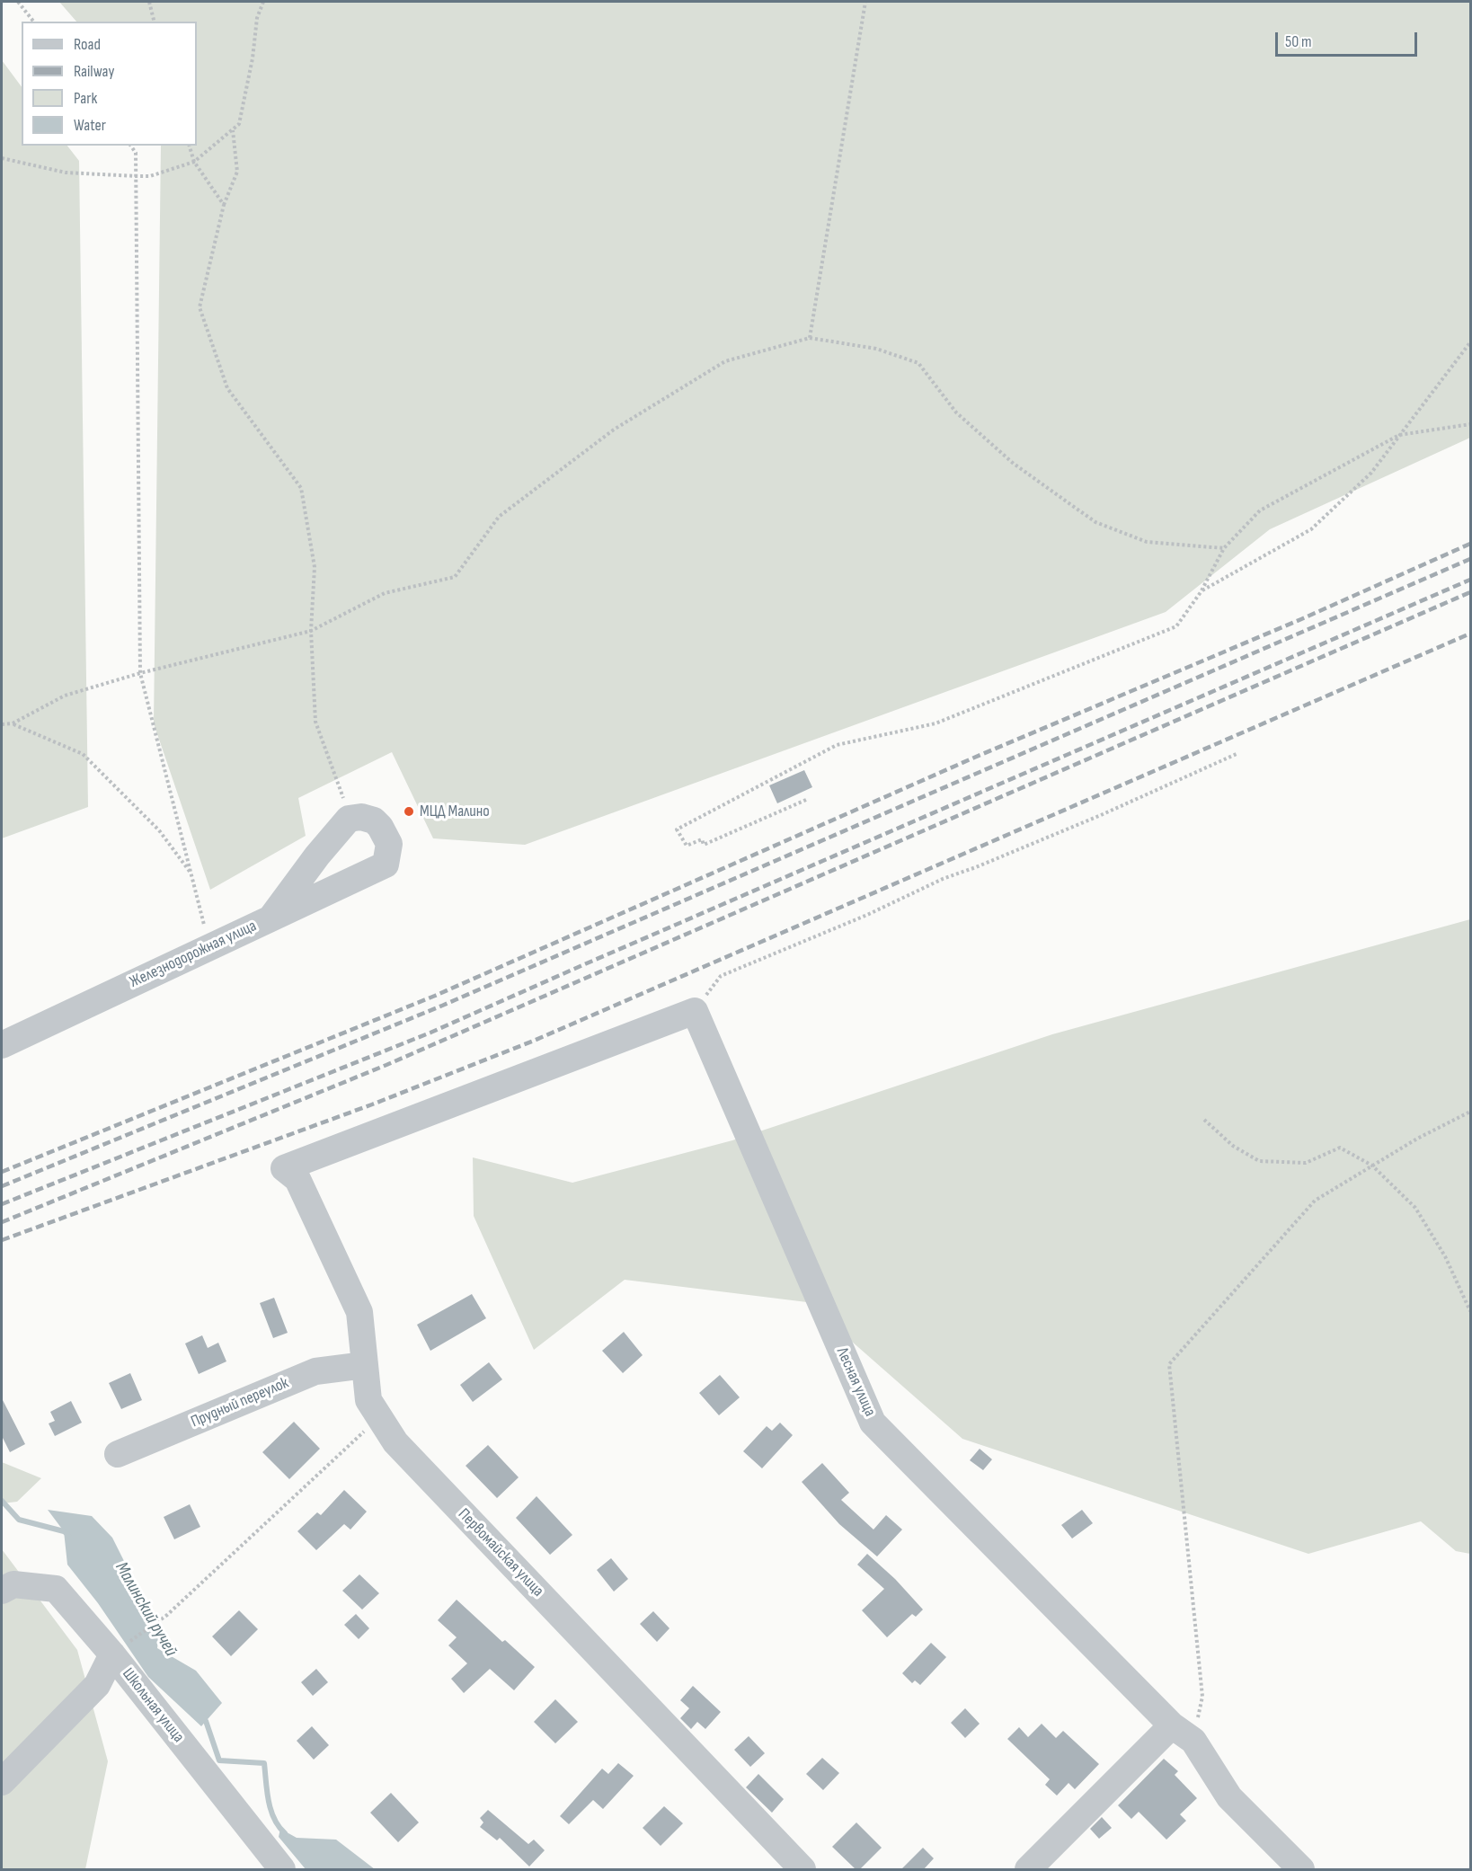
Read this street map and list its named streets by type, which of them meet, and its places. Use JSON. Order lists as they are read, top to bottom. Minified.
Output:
{"streets":{"street":["Железнодорожная улица","Лесная улица","Прудный переулок","Первомайская улица","Школьная улица"]},"crossings":[["Лесная улица","Первомайская улица"],["Прудный переулок","Первомайская улица"]],"water":["Малинский ручей"],"places":["МЦД Малино"],"legend":["Road","Railway","Park","Water"],"scale_bar":"50 m"}
